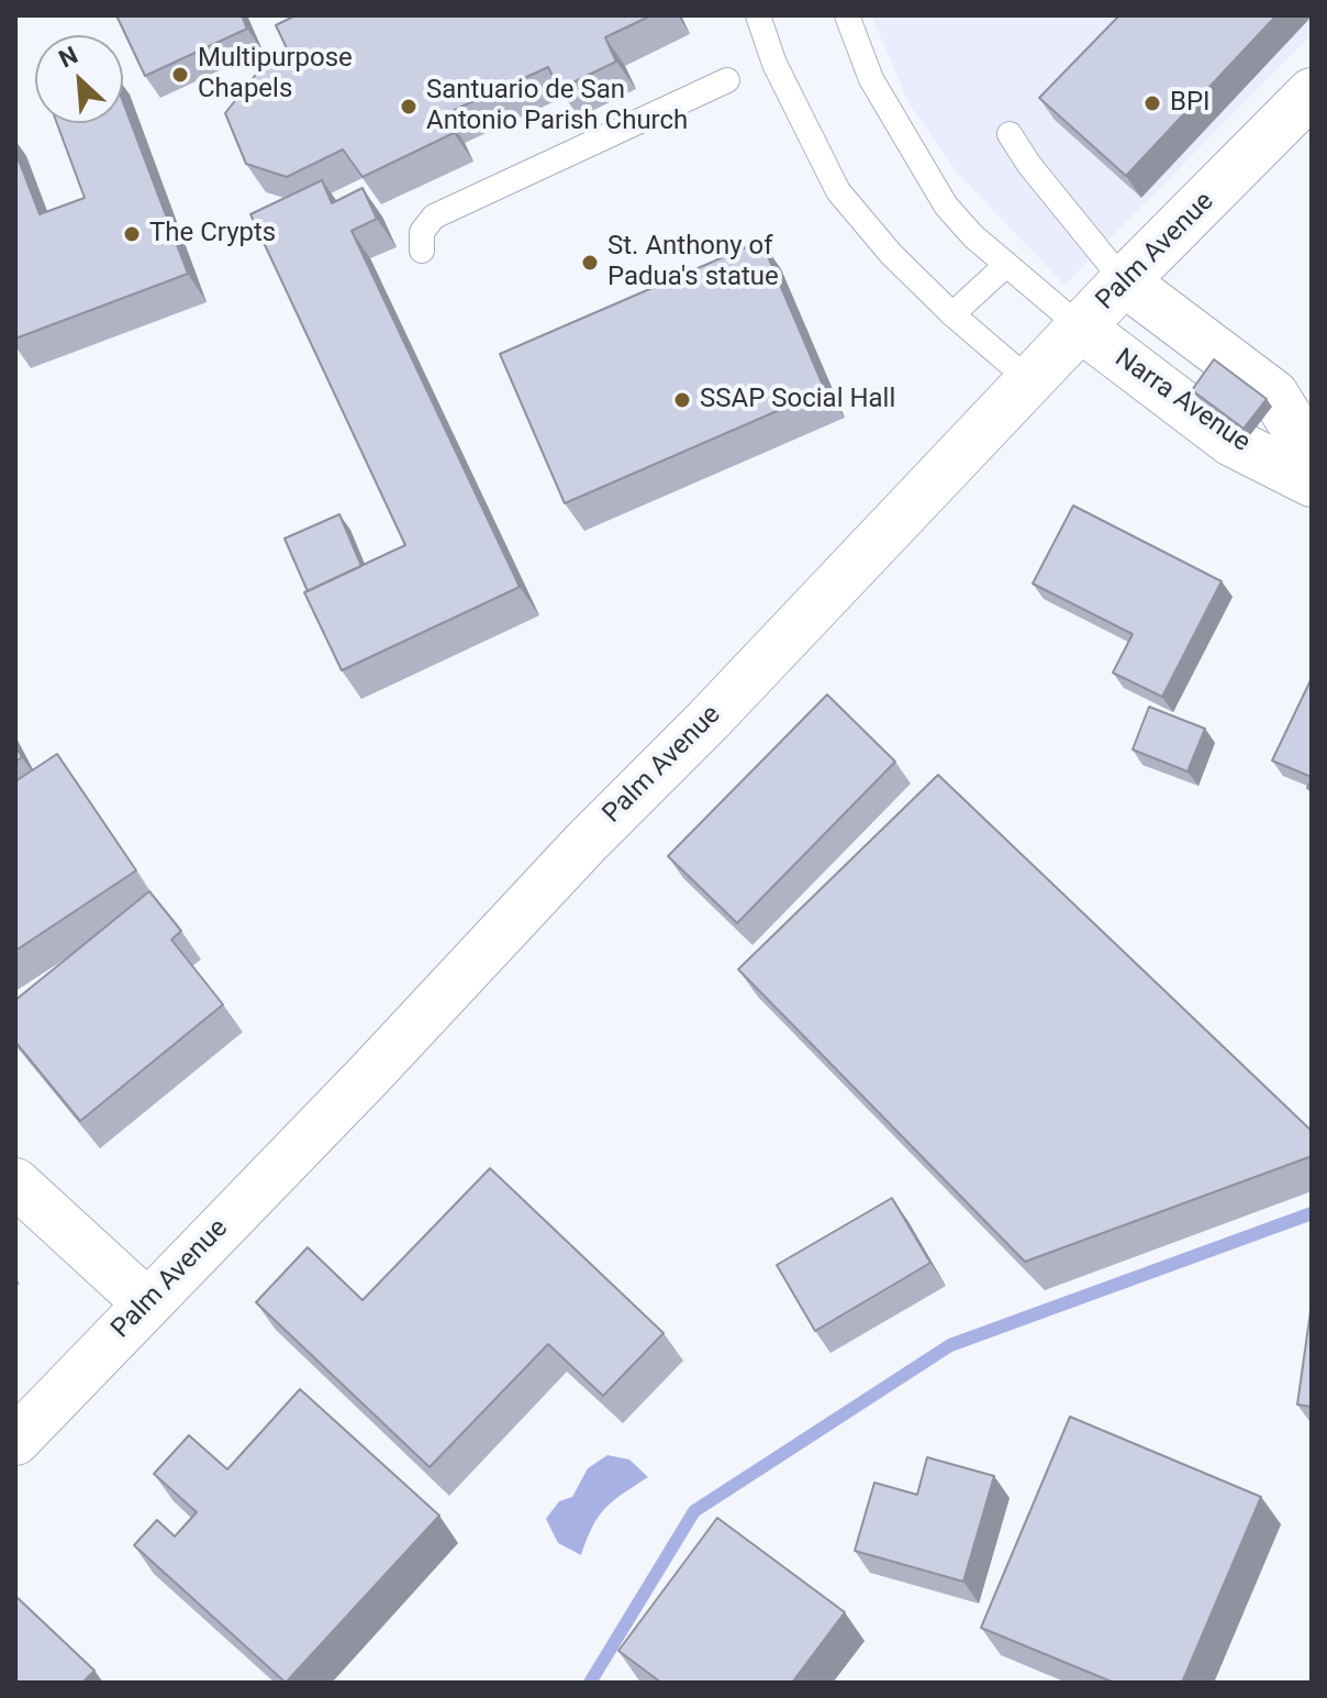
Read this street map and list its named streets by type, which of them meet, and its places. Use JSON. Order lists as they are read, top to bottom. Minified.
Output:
{"streets":{"street":["Palm Avenue","Narra Avenue"]},"crossings":[["Palm Avenue","Narra Avenue"]],"places":["Multipurpose Chapels","BPI","Santuario de San Antonio Parish Church","The Crypts","St. Anthony of Padua's statue","SSAP Social Hall"],"north":"top left"}
